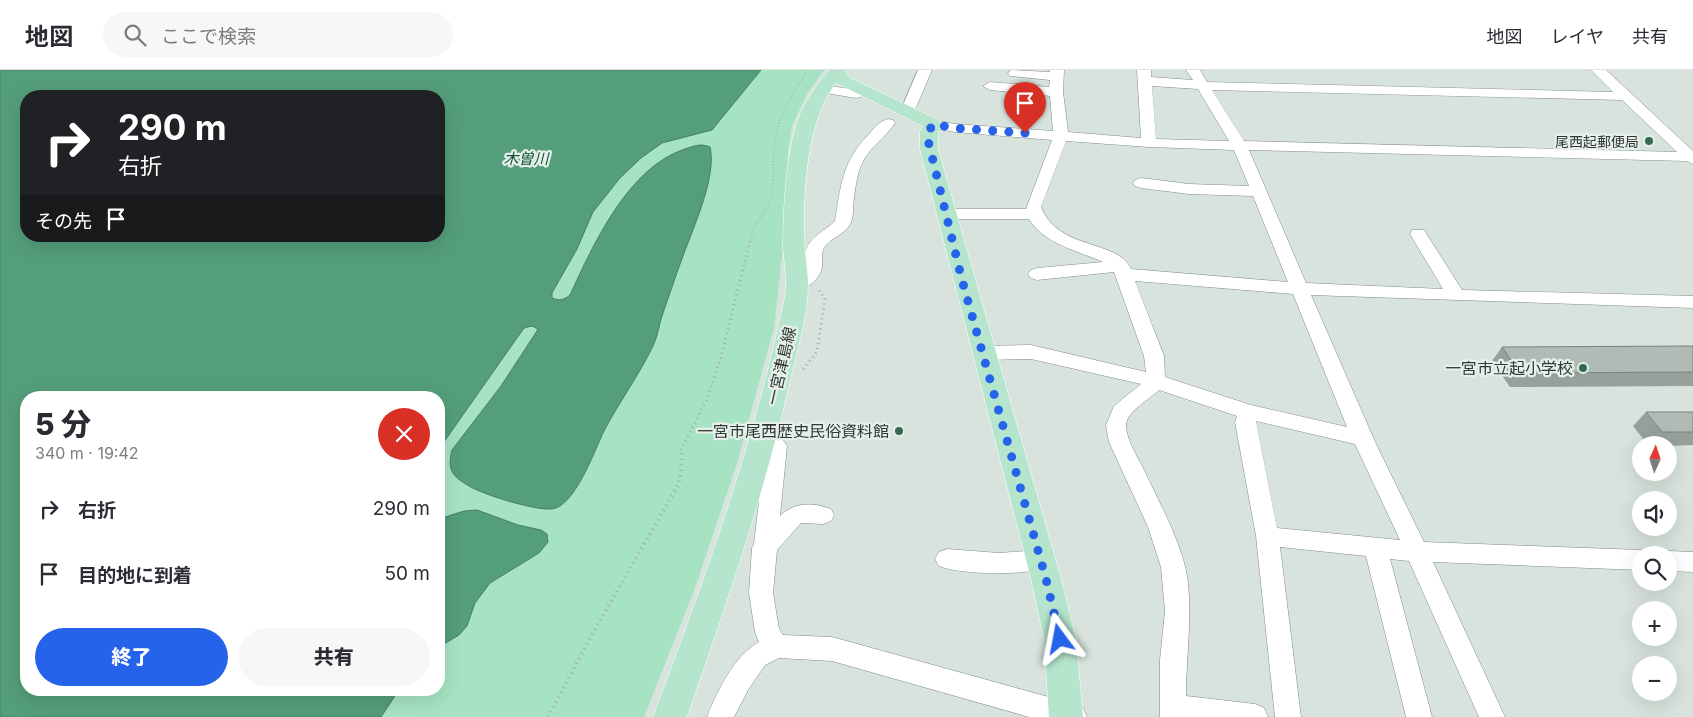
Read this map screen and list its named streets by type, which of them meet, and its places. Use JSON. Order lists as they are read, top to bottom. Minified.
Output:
{"streets":{"main road":["一宮津島線"]},"water":["木曽川"],"places":["尾西起郵便局","一宮市立起小学校","一宮市尾西歴史民俗資料館"],"north":"top","page":{"header":"地図","search":"ここで検索","nav":["地図","レイヤ","共有"],"turn":["290 m","右折"],"then":"その先","heading":["5 分","340 m · 19:42"],"map_buttons":["+","−"],"list":[{"name":"右折","value":"290 m"},{"name":"目的地に到着","value":"50 m"}],"buttons":["終了","共有"]}}
